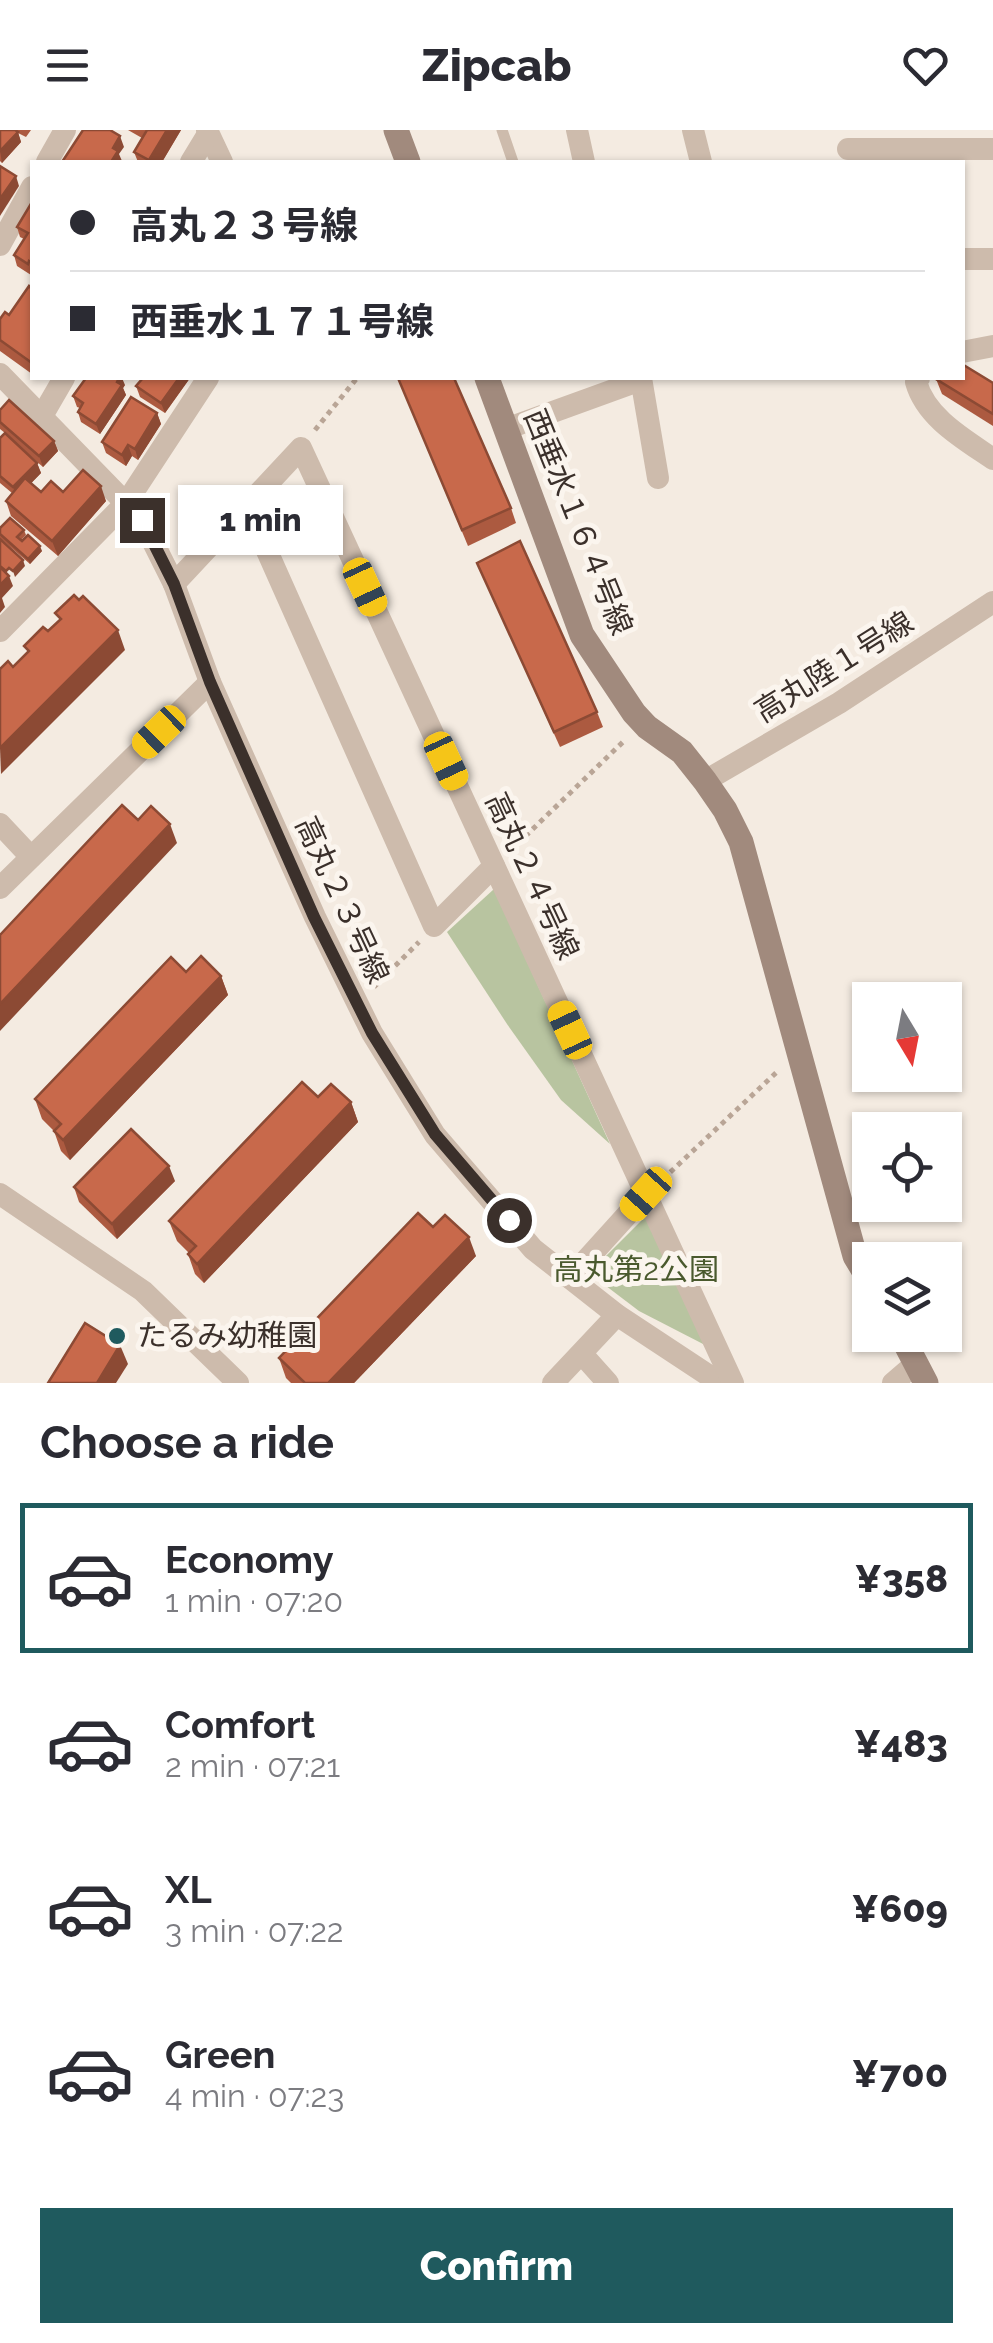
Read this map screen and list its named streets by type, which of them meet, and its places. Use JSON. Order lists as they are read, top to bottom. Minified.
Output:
{"streets":{"street":["西垂水１６４号線","高丸陸１号線","高丸２４号線","高丸２３号線"]},"crossings":[["西垂水１６４号線","高丸陸１号線"]],"parks":["高丸第2公園"],"places":["たるみ幼稚園"],"north":"bottom","page":{"header":"Zipcab","banner":["高丸２３号線","西垂水１７１号線"],"bubble":"1 min","heading":"Choose a ride","list":[{"name":"Economy","note":"1 min · 07:20","value":"¥358"},{"name":"Comfort","note":"2 min · 07:21","value":"¥483"},{"name":"XL","note":"3 min · 07:22","value":"¥609"},{"name":"Green","note":"4 min · 07:23","value":"¥700"}],"buttons":"Confirm"}}
